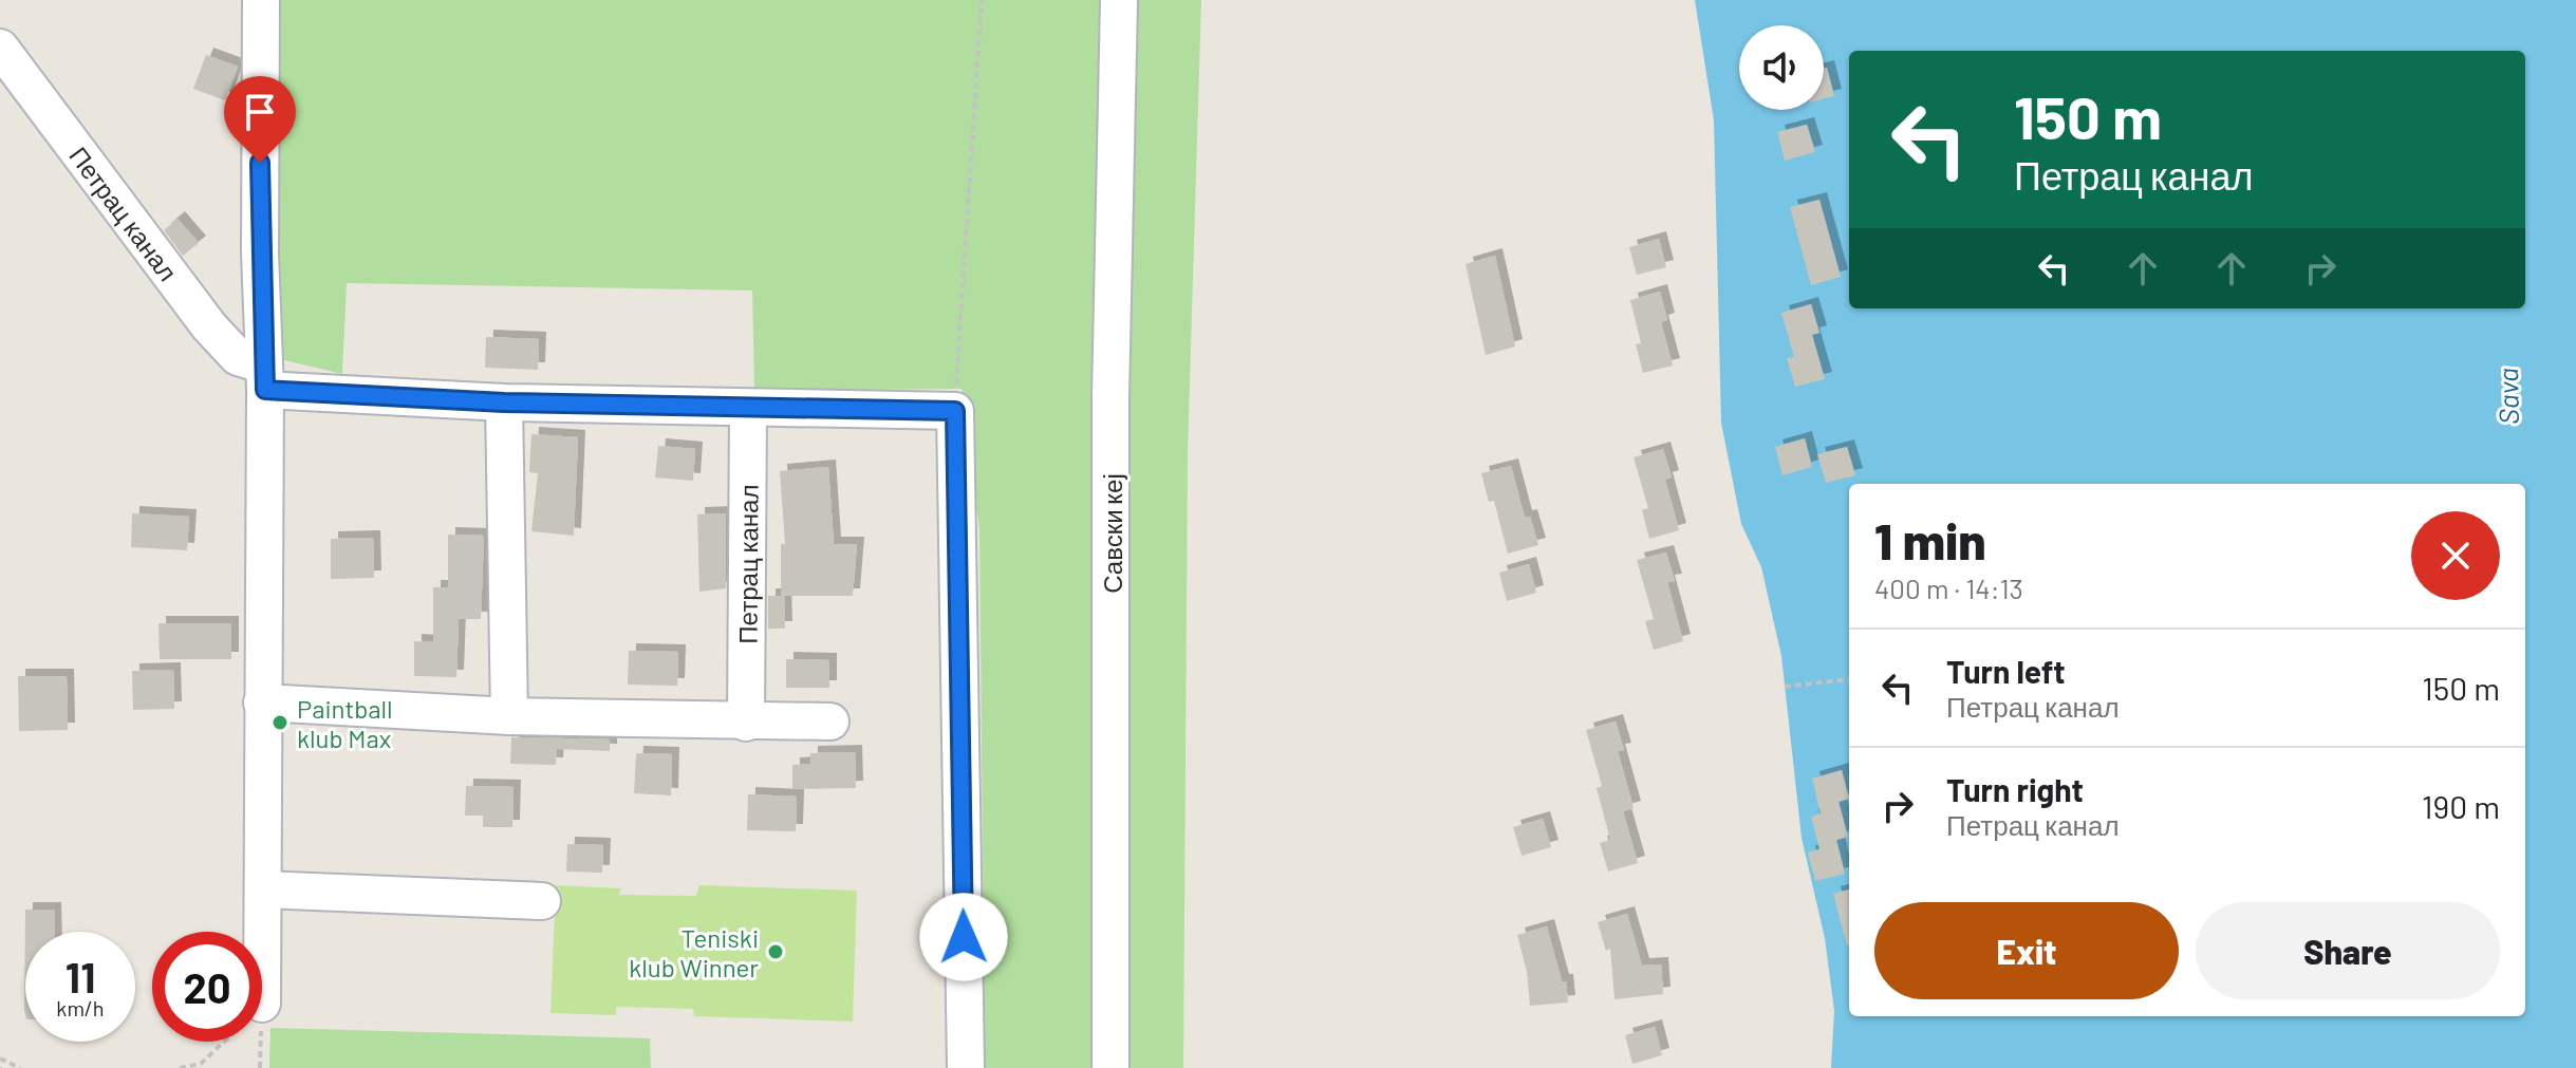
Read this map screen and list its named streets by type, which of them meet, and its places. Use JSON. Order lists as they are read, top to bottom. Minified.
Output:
{"streets":{"street":["Петрац канал","Савски кеј"]},"water":["Sava"],"places":["Paintball klub Max","Teniski klub Winner"],"page":{"turn":["150 m","Петрац канал"],"heading":["1 min","400 m · 14:13"],"list":[{"name":"Turn left","note":"Петрац канал","value":"150 m"},{"name":"Turn right","note":"Петрац канал","value":"190 m"}],"buttons":["Exit","Share"],"speed":"11 km/h","limit":"20"}}
